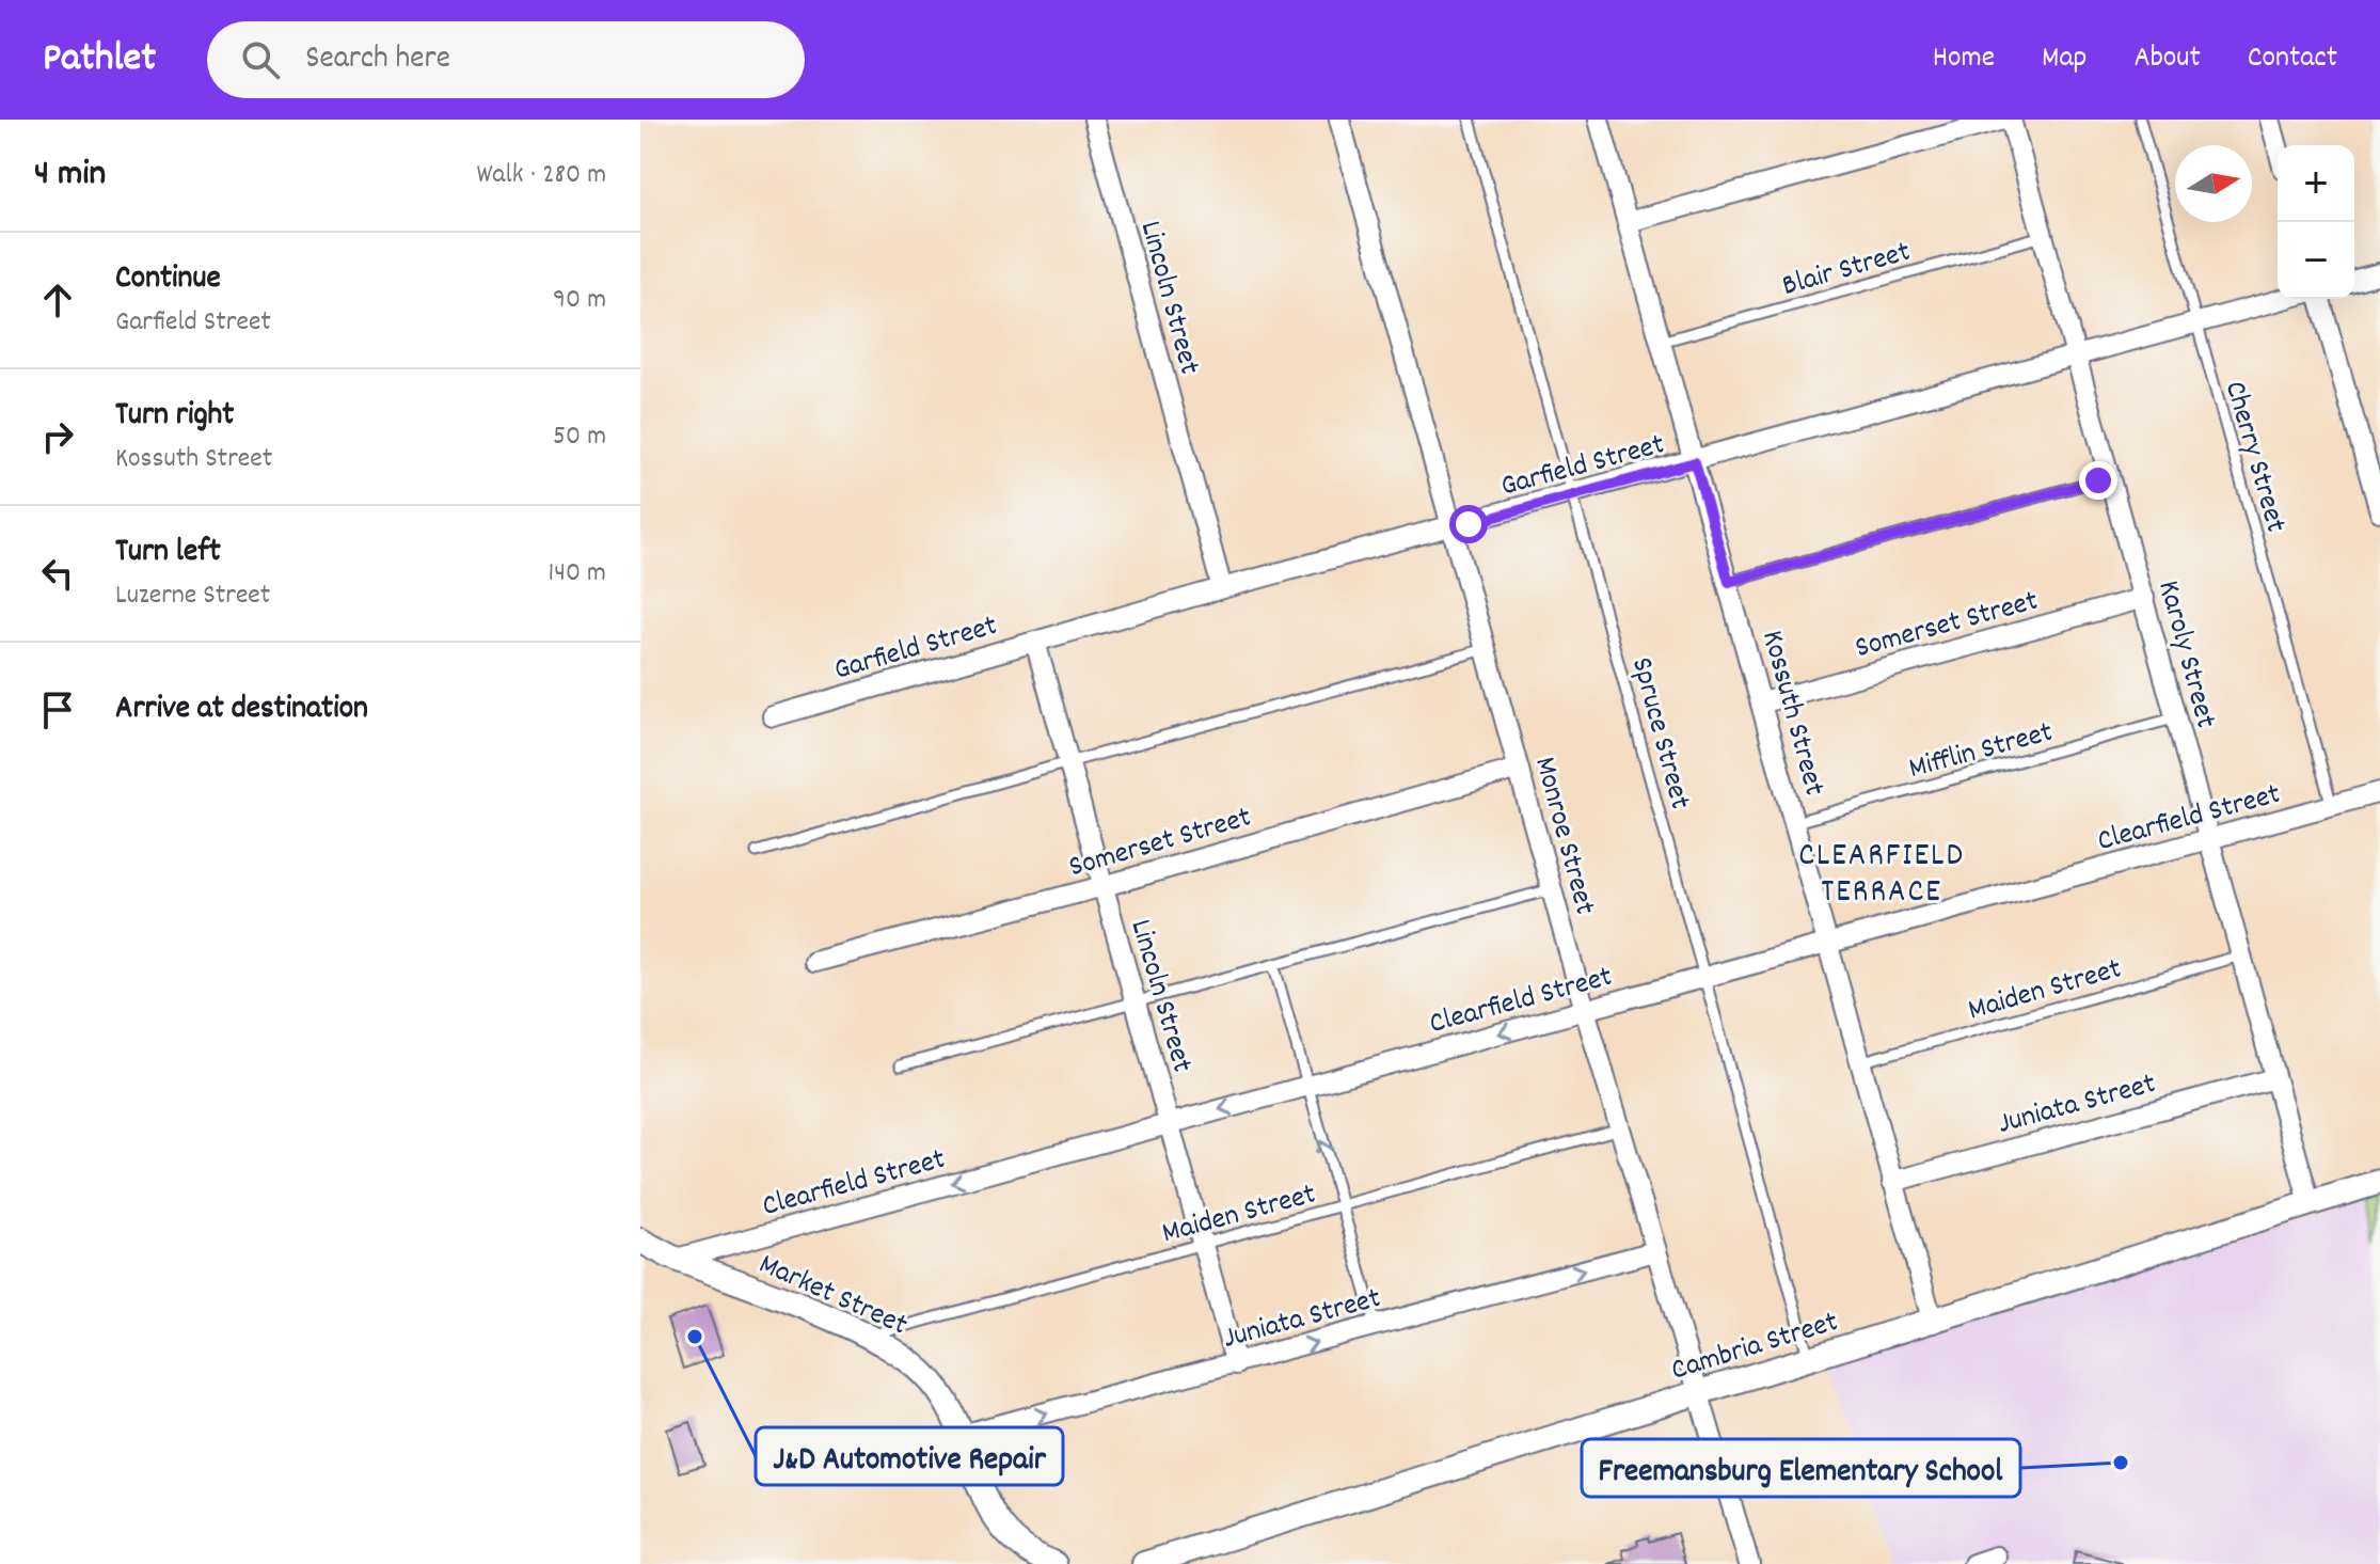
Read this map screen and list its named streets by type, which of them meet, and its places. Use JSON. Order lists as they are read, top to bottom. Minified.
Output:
{"streets":{"street":["Lincoln Street","Garfield Street","Somerset Street","Karoly Street","Kossuth Street","Clearfield Street","Monroe Street","Juniata Street","Market Street","Cambria Street"],"lane":["Blair Street","Cherry Street","Spruce Street","Mifflin Street","Maiden Street"]},"crossings":[["Blair Street","Karoly Street"],["Blair Street","Kossuth Street"],["Lincoln Street","Garfield Street"],["Lincoln Street","Somerset Street"],["Lincoln Street","Clearfield Street"],["Lincoln Street","Maiden Street"],["Lincoln Street","Juniata Street"],["Cherry Street","Garfield Street"],["Cherry Street","Clearfield Street"],["Garfield Street","Karoly Street"],["Garfield Street","Kossuth Street"],["Garfield Street","Spruce Street"],["Garfield Street","Monroe Street"],["Somerset Street","Karoly Street"],["Somerset Street","Kossuth Street"],["Somerset Street","Monroe Street"],["Karoly Street","Mifflin Street"],["Karoly Street","Clearfield Street"],["Karoly Street","Maiden Street"],["Karoly Street","Juniata Street"],["Karoly Street","Cambria Street"],["Kossuth Street","Mifflin Street"],["Kossuth Street","Clearfield Street"],["Kossuth Street","Maiden Street"],["Kossuth Street","Juniata Street"],["Kossuth Street","Cambria Street"],["Spruce Street","Clearfield Street"],["Spruce Street","Cambria Street"],["Clearfield Street","Monroe Street"],["Clearfield Street","Market Street"],["Monroe Street","Maiden Street"],["Monroe Street","Juniata Street"],["Monroe Street","Cambria Street"],["Maiden Street","Market Street"],["Juniata Street","Market Street"]],"one_way":["Clearfield Street","Juniata Street"],"districts":["CLEARFIELD TERRACE"],"places":["J&D Automotive Repair","Freemansburg Elementary School"],"north":"right","page":{"header":"Pathlet","search":"Search here","nav":["Home","Map","About","Contact"],"heading":["4 min","Walk · 280 m"],"map_buttons":["+","−"],"list":[["Continue","Garfield Street","90 m"],["Turn right","Kossuth Street","50 m"],["Turn left","Luzerne Street","140 m"],"Arrive at destination"]}}
